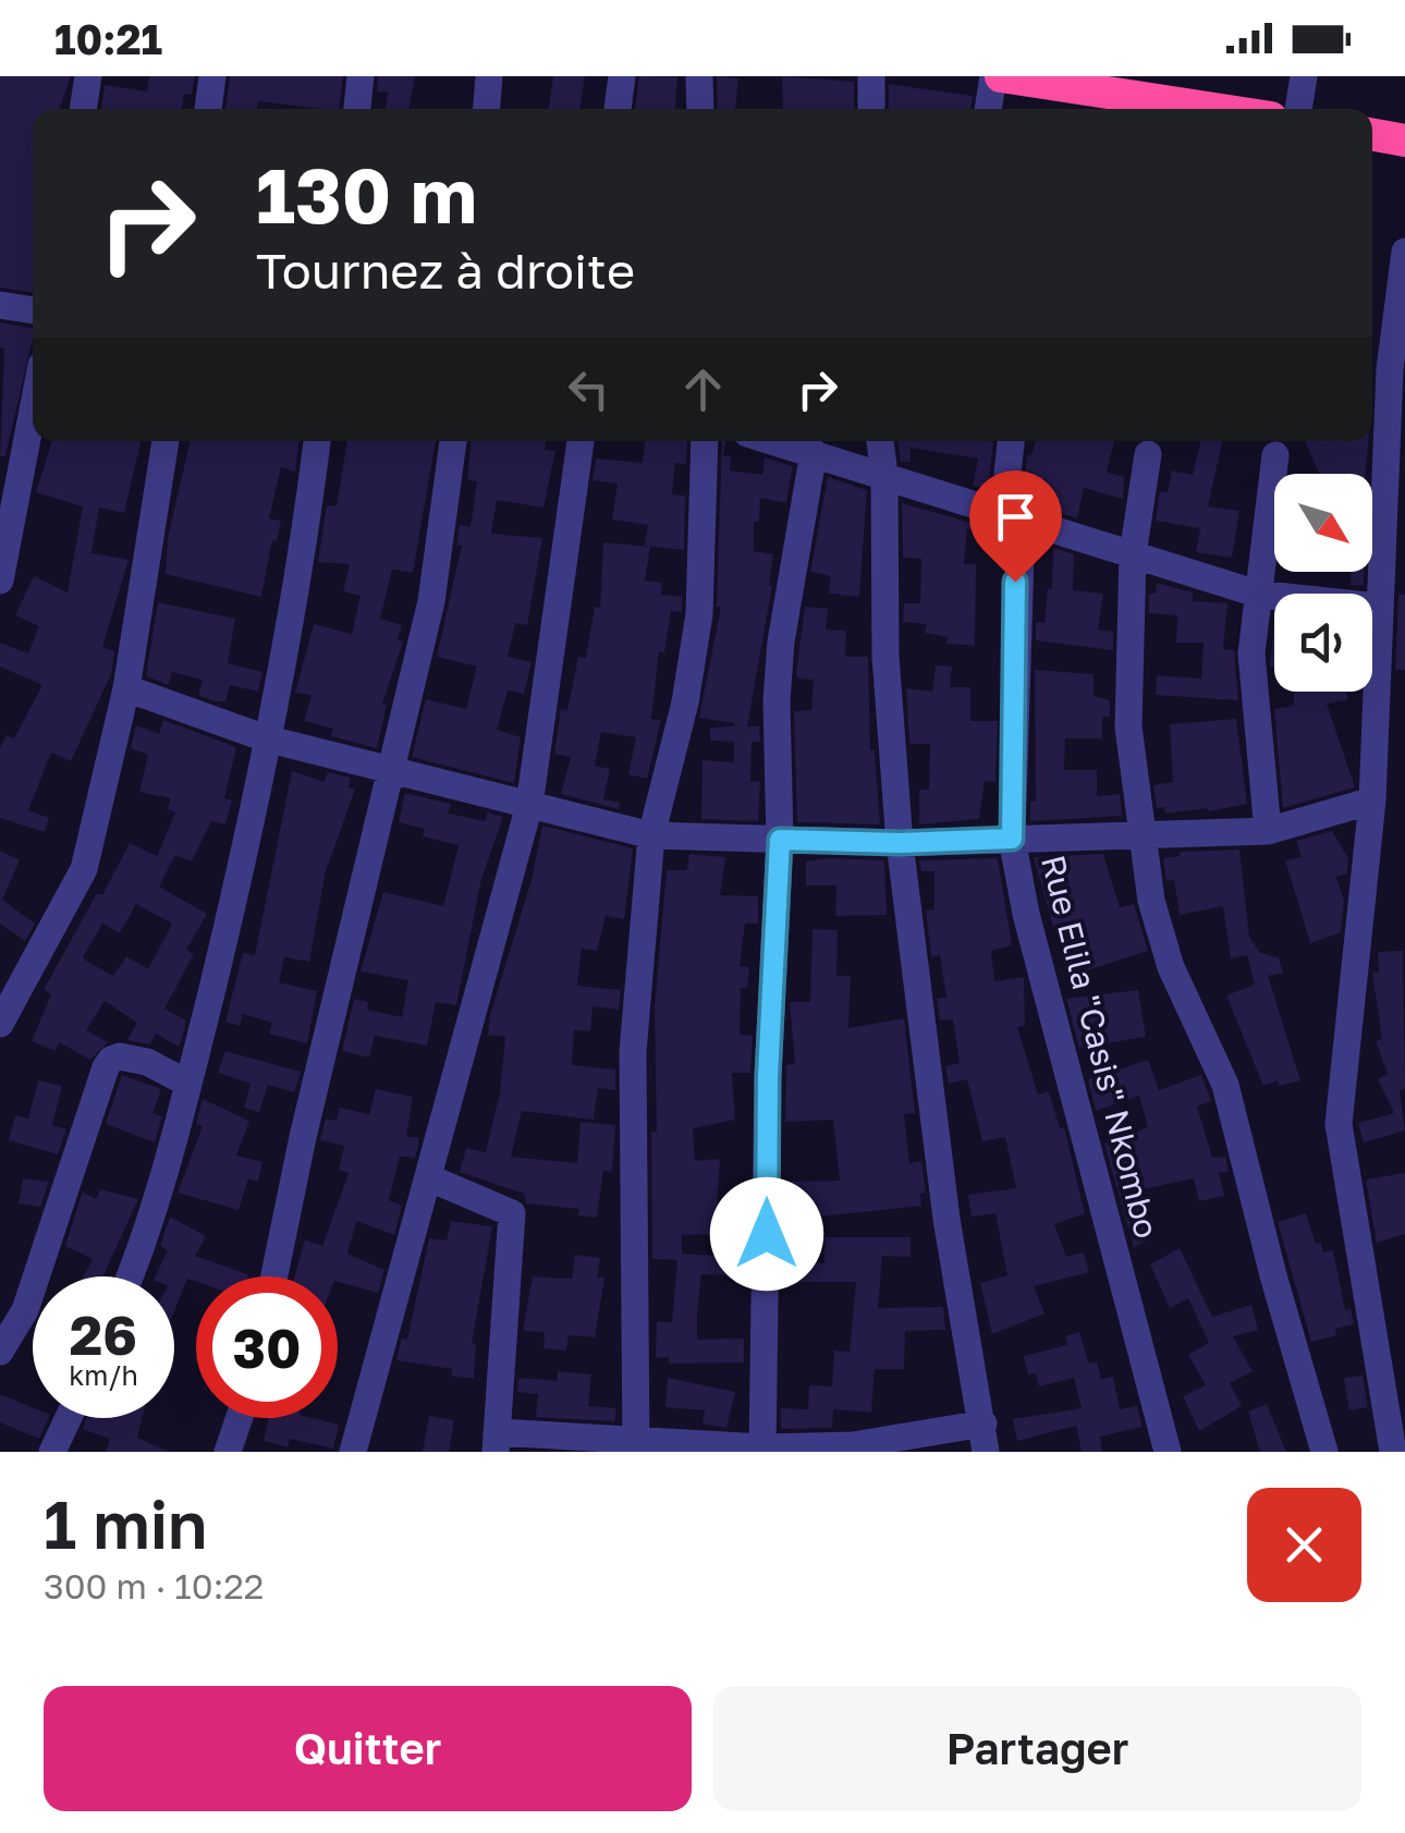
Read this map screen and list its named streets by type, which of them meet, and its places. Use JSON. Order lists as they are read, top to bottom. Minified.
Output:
{"streets":{"street":["Rue Elila \"Casis\" Nkombo"]},"north":"bottom right","page":{"status":"10:21","turn":["130 m","Tournez à droite"],"speed":"26 km/h","limit":"30","heading":["1 min","300 m · 10:22"],"buttons":["Quitter","Partager"]}}
